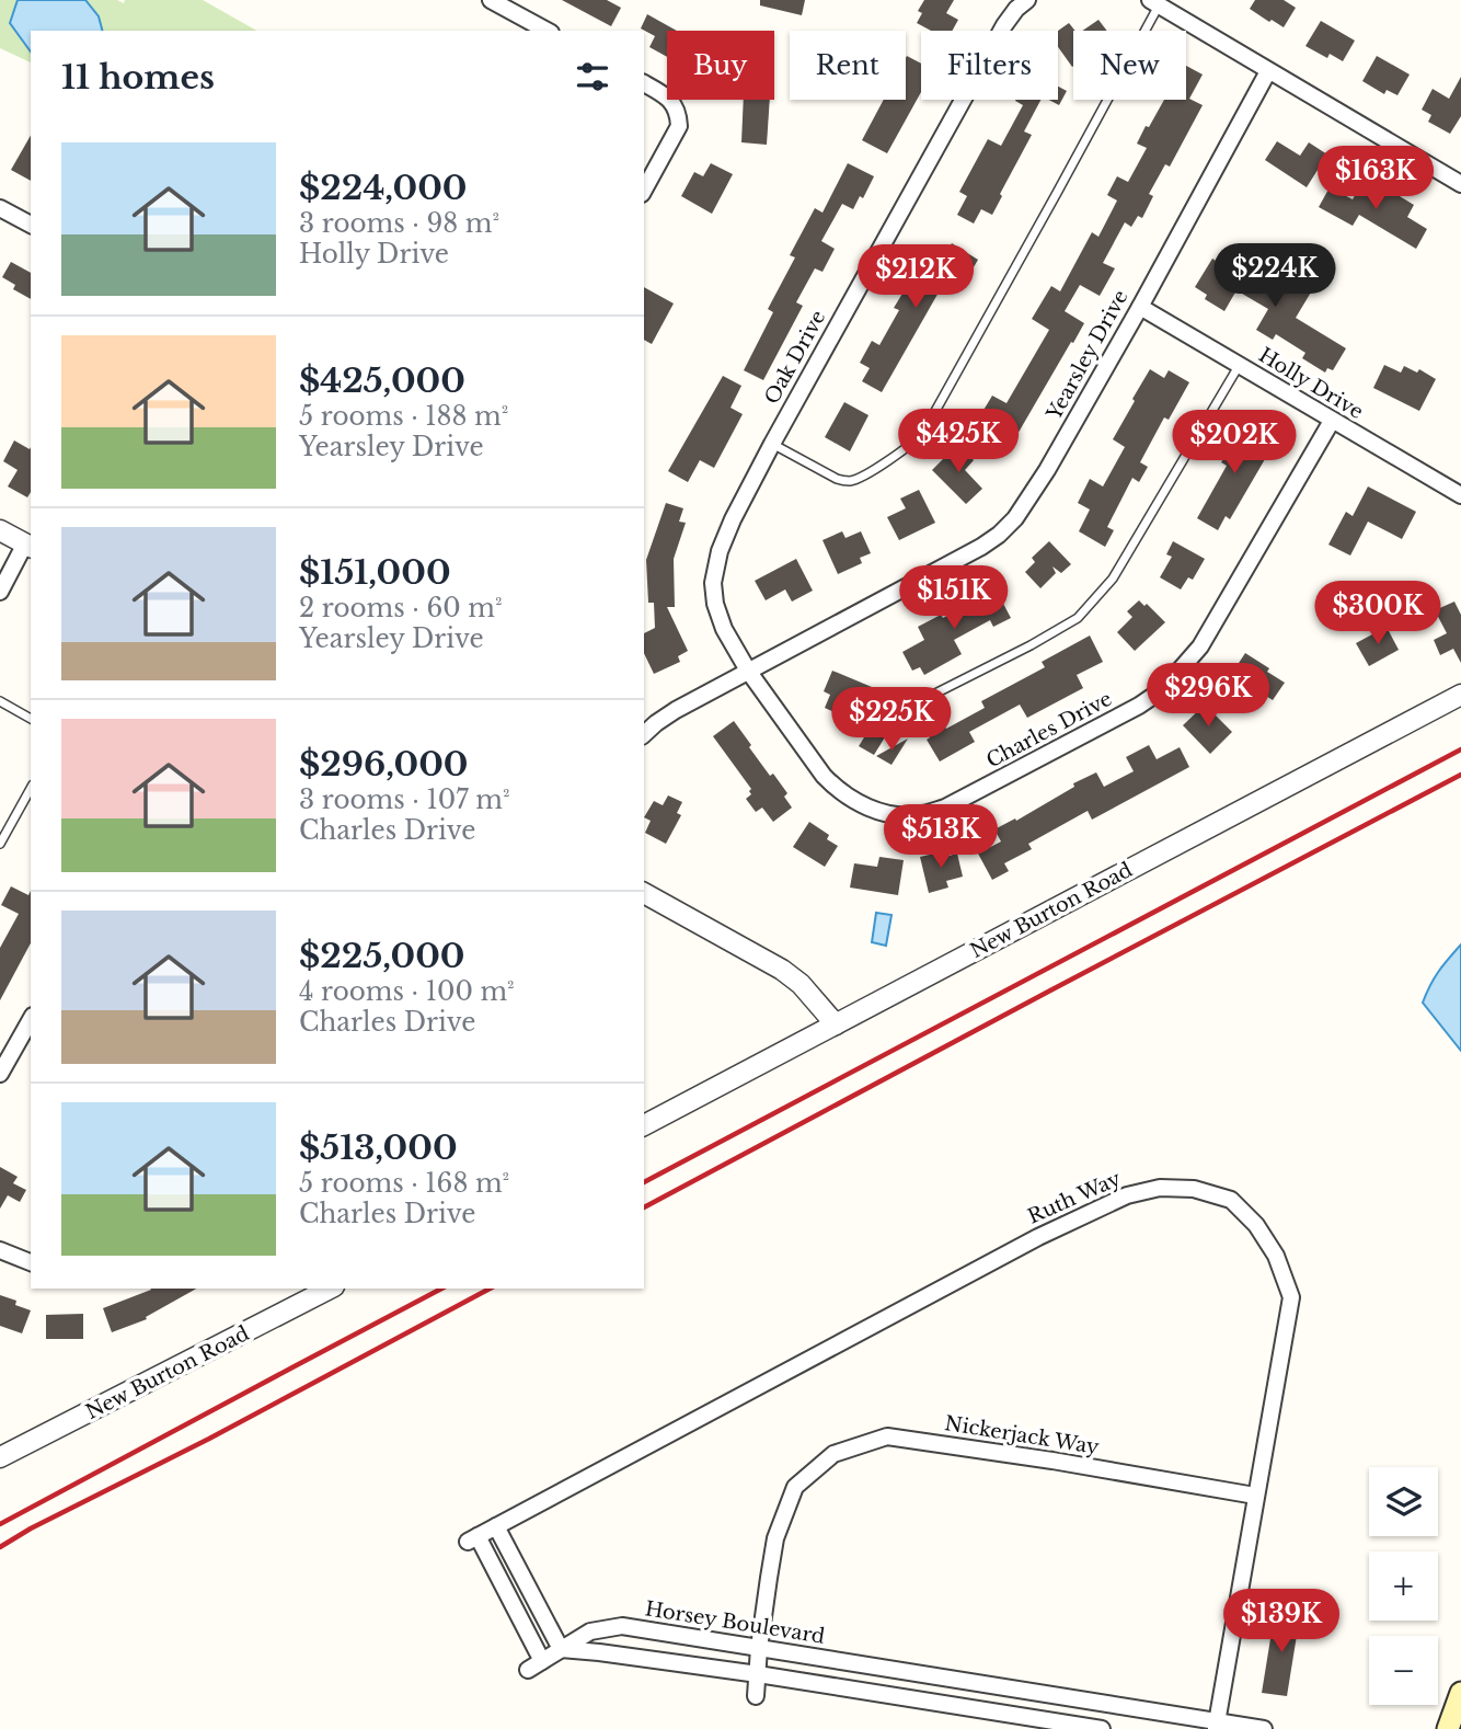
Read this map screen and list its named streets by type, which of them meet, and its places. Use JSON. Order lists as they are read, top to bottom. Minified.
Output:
{"streets":{"street":["Yearsley Drive","Oak Drive","Holly Drive","Charles Drive","New Burton Road","Ruth Way","Nickerjack Way","Horsey Boulevard"]},"crossings":[["Yearsley Drive","Oak Drive"],["Yearsley Drive","Holly Drive"],["Yearsley Drive","Charles Drive"],["Oak Drive","Charles Drive"],["Holly Drive","Charles Drive"],["Ruth Way","Nickerjack Way"],["Ruth Way","Horsey Boulevard"],["Nickerjack Way","Horsey Boulevard"]],"page":{"chip":["Buy","Rent","Filters","New"],"heading":"11 homes","list":[{"name":"$224,000","note":"3 rooms · 98 m² · Holly Drive"},{"name":"$425,000","note":"5 rooms · 188 m² · Yearsley Drive"},{"name":"$151,000","note":"2 rooms · 60 m² · Yearsley Drive"},{"name":"$296,000","note":"3 rooms · 107 m² · Charles Drive"},{"name":"$225,000","note":"4 rooms · 100 m² · Charles Drive"},{"name":"$513,000","note":"5 rooms · 168 m² · Charles Drive"}],"price":["$163K","$224K","$212K","$425K","$202K","$151K","$300K","$296K","$225K","$513K","$139K"],"map_buttons":["+","−"]}}
